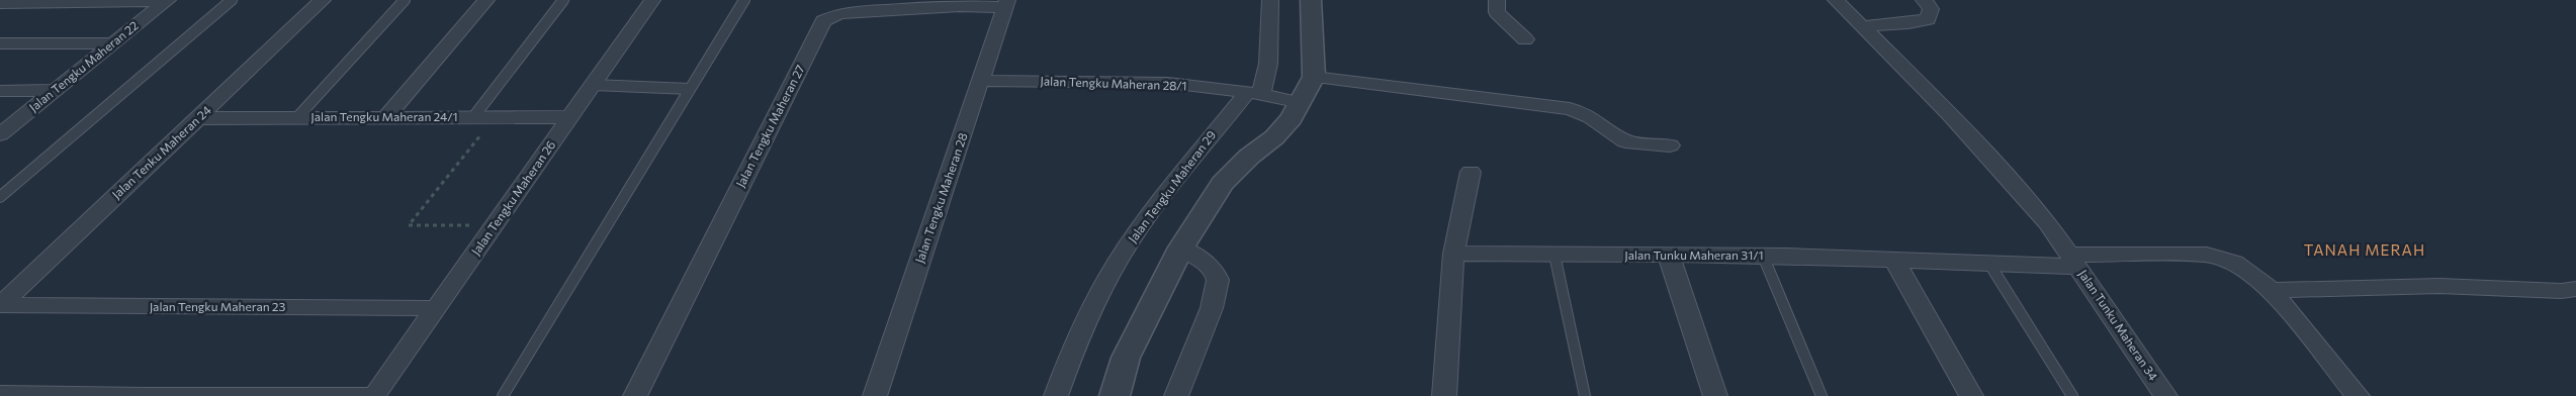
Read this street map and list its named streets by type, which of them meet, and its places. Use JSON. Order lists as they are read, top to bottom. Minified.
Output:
{"streets":{"street":["Jalan Tengku Maheran 22","Jalan Tengku Maheran 28/1","Jalan Tengku Maheran 24/1","Jalan Tengku Maheran 27","Jalan Tenku Maheran 24","Jalan Tengku Maheran 29","Jalan Tengku Maheran 26","Jalan Tengku Maheran 28","Jalan Tunku Maheran 31/1","Jalan Tengku Maheran 23","Jalan Tunku Maheran 34"]},"crossings":[["Jalan Tengku Maheran 28/1","Jalan Tengku Maheran 29"],["Jalan Tengku Maheran 28/1","Jalan Tengku Maheran 28"],["Jalan Tengku Maheran 24/1","Jalan Tenku Maheran 24"],["Jalan Tengku Maheran 24/1","Jalan Tengku Maheran 26"],["Jalan Tengku Maheran 27","Jalan Tengku Maheran 28"],["Jalan Tenku Maheran 24","Jalan Tengku Maheran 23"],["Jalan Tengku Maheran 26","Jalan Tengku Maheran 23"],["Jalan Tunku Maheran 31/1","Jalan Tunku Maheran 34"]],"districts":["TANAH MERAH"]}
